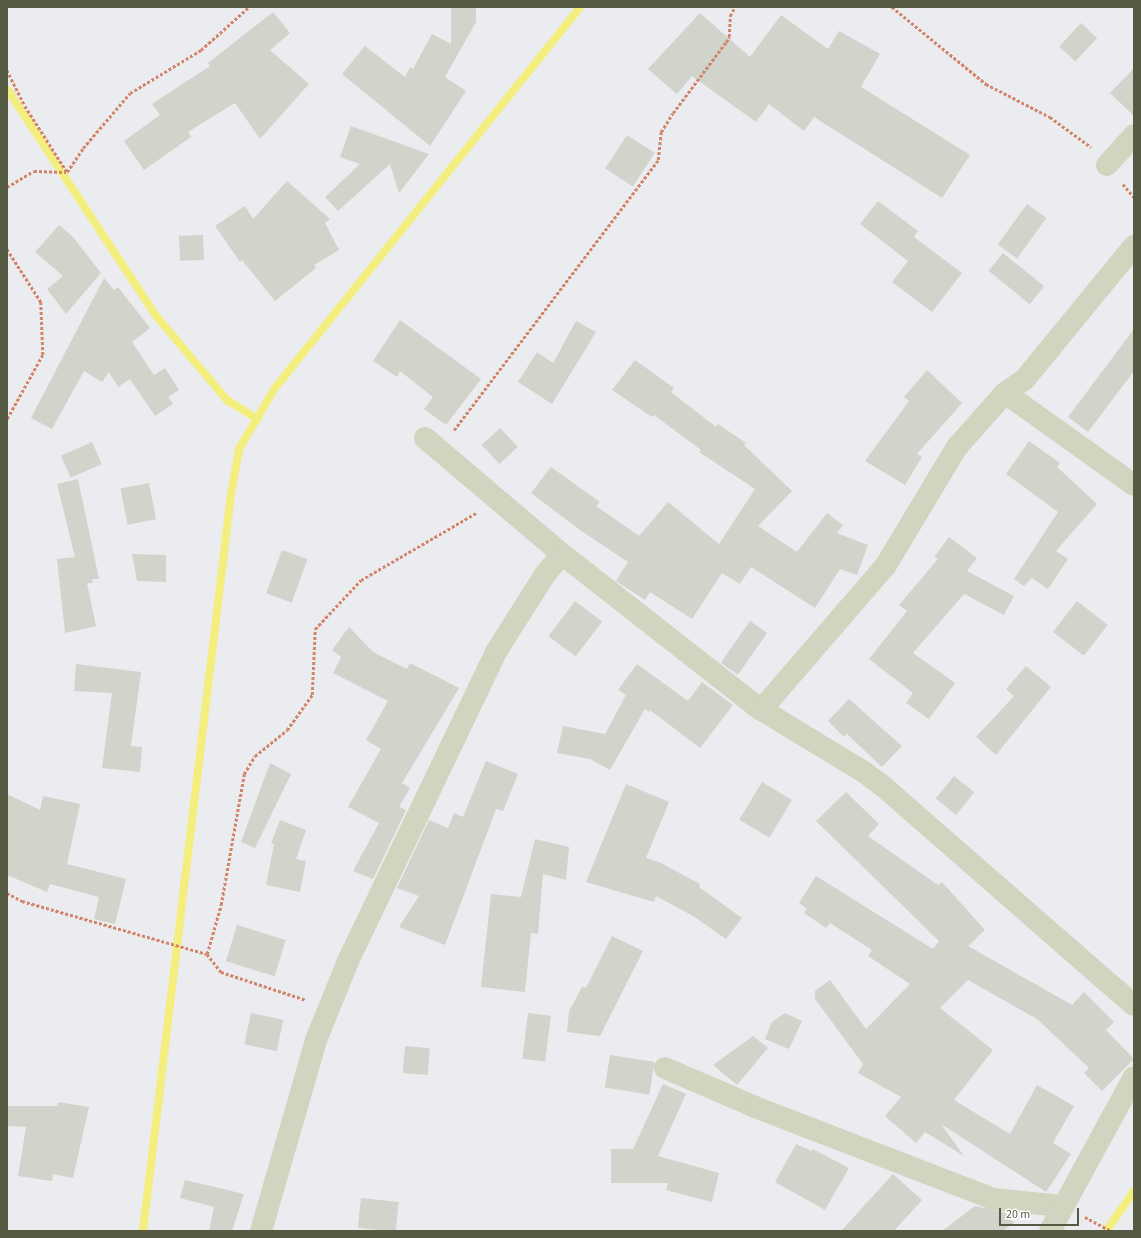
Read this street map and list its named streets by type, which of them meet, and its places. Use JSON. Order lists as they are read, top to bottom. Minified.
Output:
{"scale_bar":"20 m"}
